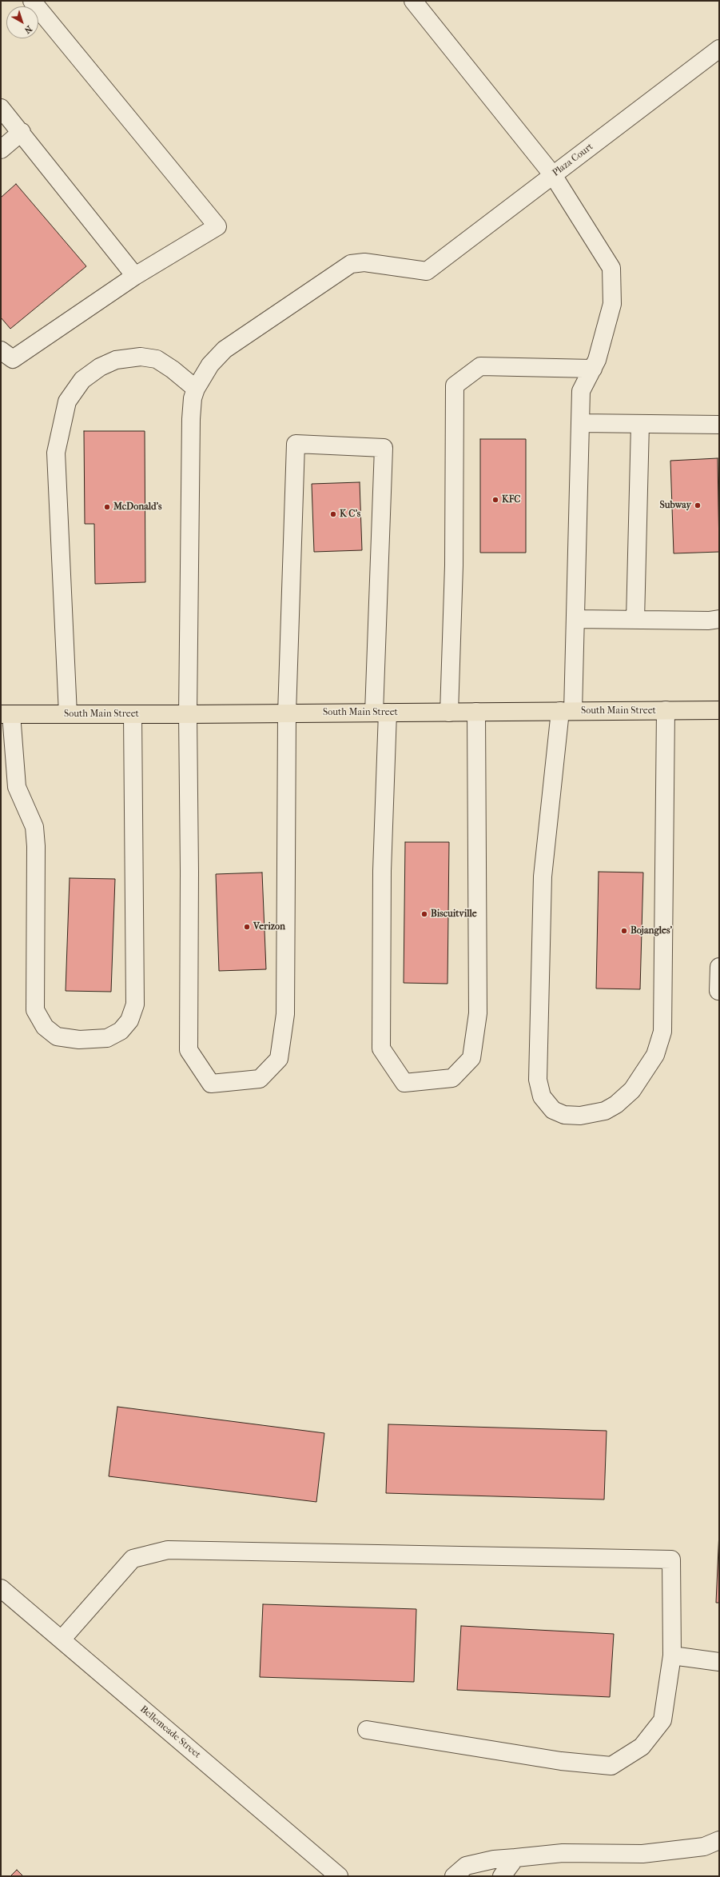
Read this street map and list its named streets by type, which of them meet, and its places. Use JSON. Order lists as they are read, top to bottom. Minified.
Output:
{"streets":{"main road":["South Main Street"],"street":["Plaza Court","Bellemeade Street"]},"places":["KFC","Subway","McDonald's","K C's","Biscuitville","Verizon","Bojangles'"],"north":"bottom right"}
